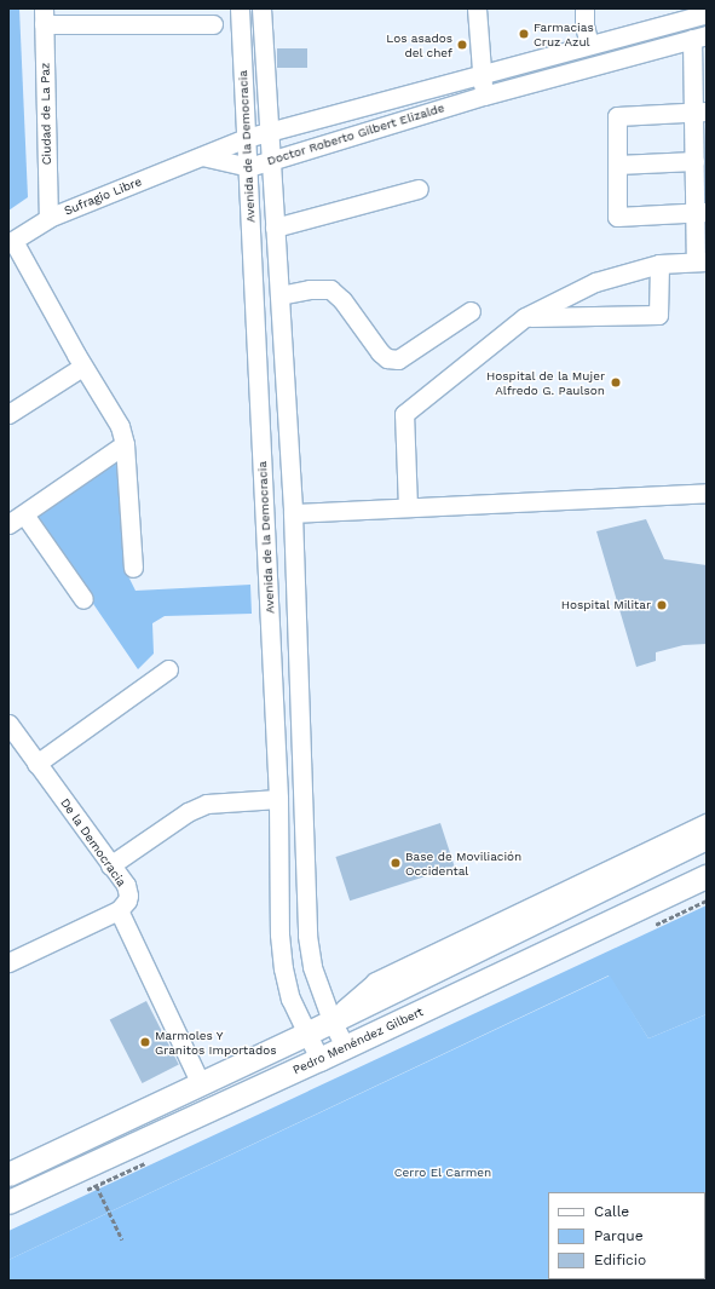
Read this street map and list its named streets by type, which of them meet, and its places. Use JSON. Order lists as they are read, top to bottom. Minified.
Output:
{"streets":{"main road":["Pedro Menéndez Gilbert"],"street":["Ciudad de La Paz","Doctor Roberto Gilbert Elizalde","Avenida de la Democracia","Sufragio Libre","De la Democracia"]},"crossings":[["Ciudad de La Paz","Sufragio Libre"],["Doctor Roberto Gilbert Elizalde","Avenida de la Democracia"],["Doctor Roberto Gilbert Elizalde","Sufragio Libre"],["Avenida de la Democracia","Pedro Menéndez Gilbert"]],"parks":["Cerro El Carmen"],"places":["Farmacias Cruz Azul","Los asados del chef","Hospital de la Mujer Alfredo G. Paulson","Hospital Militar","Base de Moviliación Occidental","Marmoles Y Granitos Importados"],"legend":["Calle","Parque","Edificio"]}
